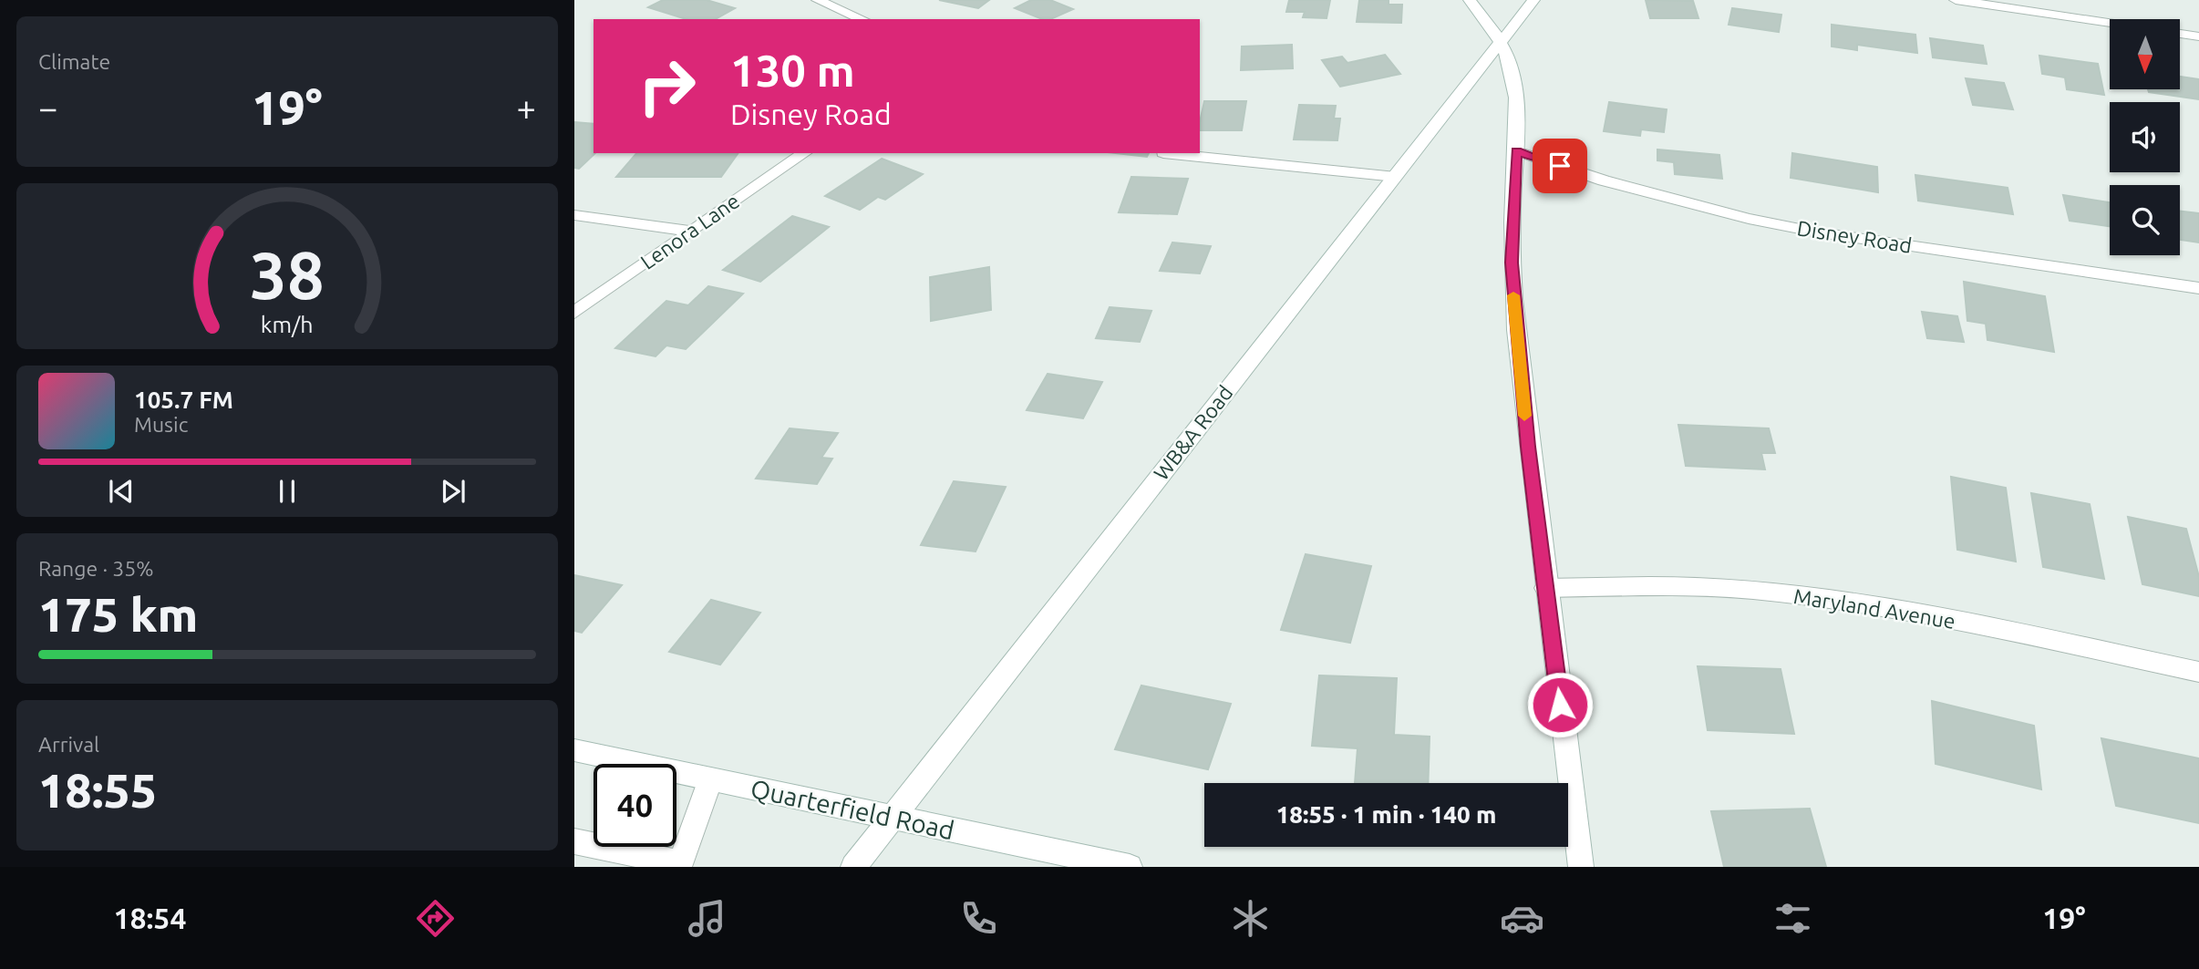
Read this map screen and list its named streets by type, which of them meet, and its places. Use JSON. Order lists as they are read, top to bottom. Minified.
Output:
{"streets":{"street":["Lenora Lane","Disney Road","WB&A Road","Maryland Avenue","Quarterfield Road"]},"crossings":[["WB&A Road","Quarterfield Road"]],"north":"bottom","page":{"tile":["Climate",["Range · 35%","175 km"],["Arrival","18:55"]],"turn":["130 m","Disney Road"],"heat":["−","19°","+"],"song":["105.7 FM","Music"],"limit":"40","trip":"18:55 · 1 min · 140 m","tabs":["18:54","19°"],"gauge":["38","km/h"]}}
